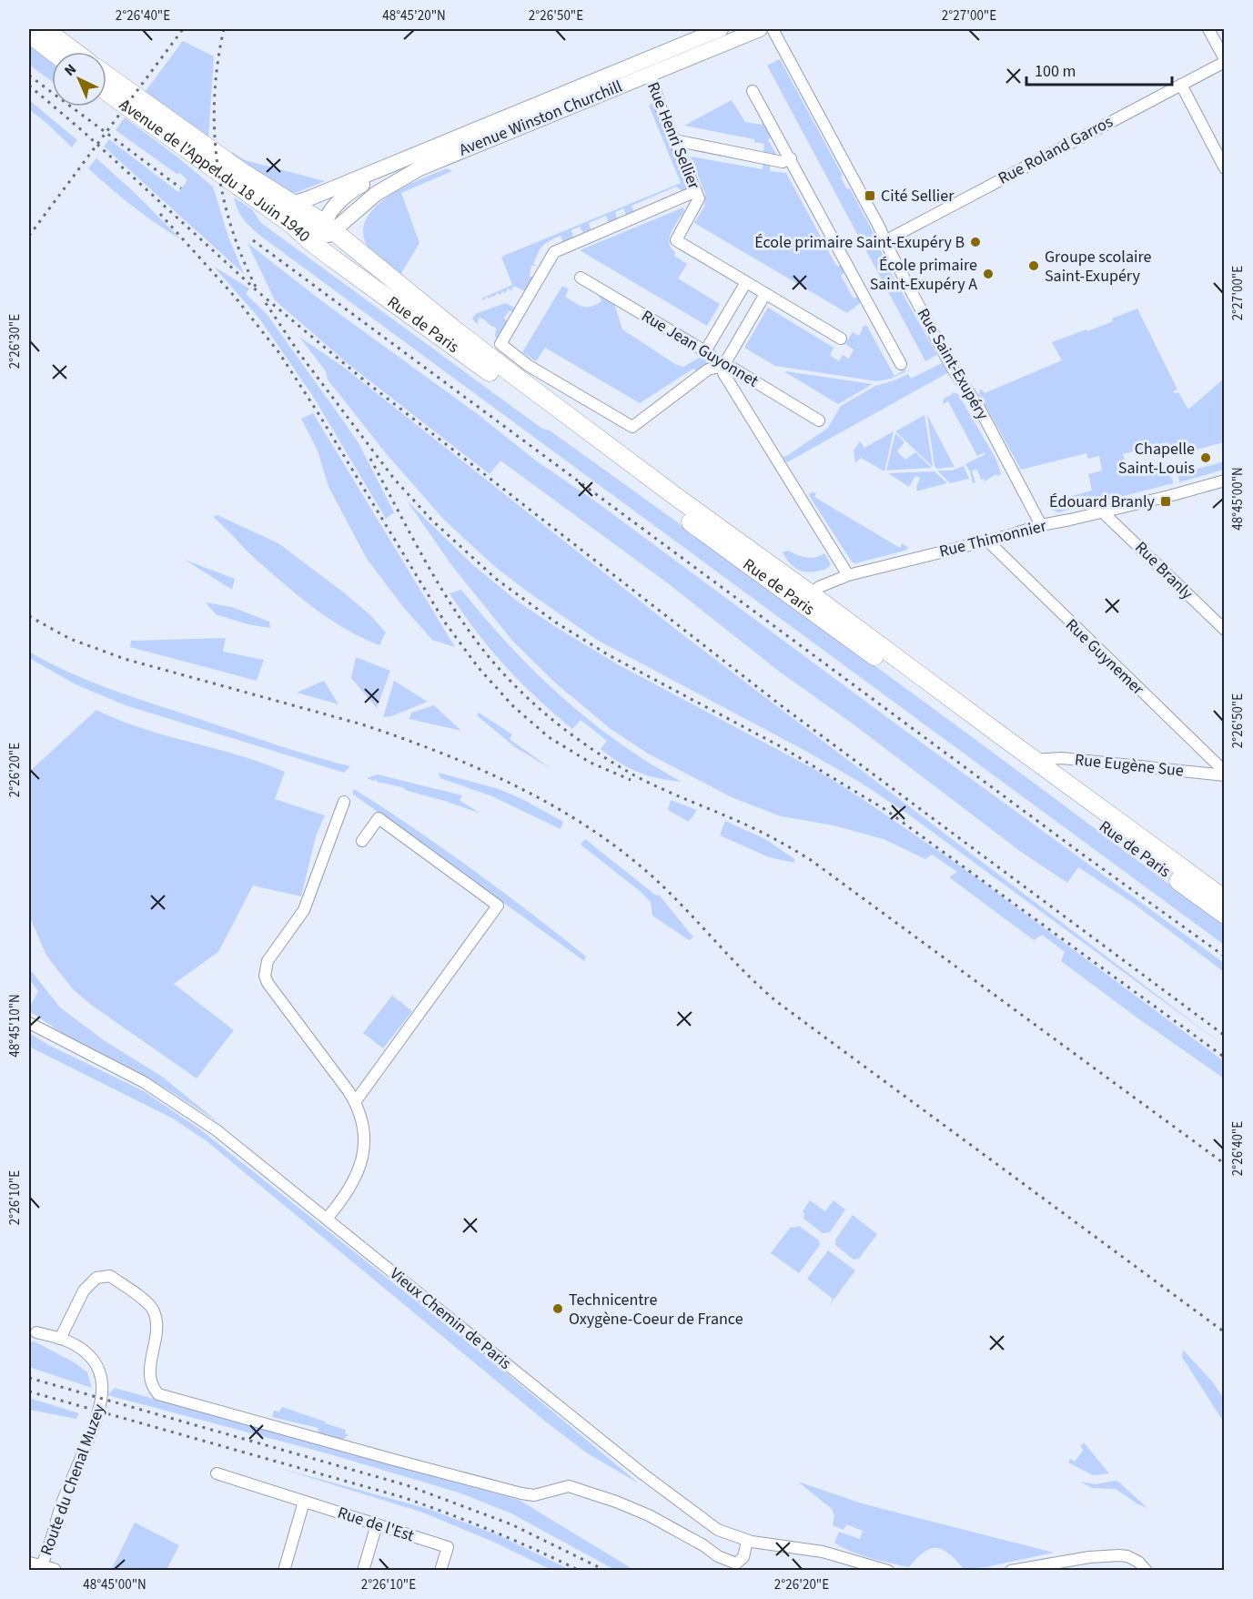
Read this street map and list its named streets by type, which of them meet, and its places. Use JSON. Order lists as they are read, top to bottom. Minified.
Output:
{"streets":{"main road":["Avenue Winston Churchill","Avenue de l'Appel du 18 Juin 1940","Rue de Paris"],"street":["Rue Henri Sellier","Rue Roland Garros","Rue Jean Guyonnet","Rue Saint-Exupéry","Rue Thimonnier","Rue Branly","Rue Guynemer","Rue Eugène Sue","Vieux Chemin de Paris","Route du Chenal Muzey","Rue de l'Est"]},"crossings":[["Avenue Winston Churchill","Rue Henri Sellier"],["Avenue Winston Churchill","Rue de Paris"],["Rue Roland Garros","Rue Saint-Exupéry"],["Avenue de l'Appel du 18 Juin 1940","Rue de Paris"],["Rue de Paris","Rue Thimonnier"],["Rue de Paris","Rue Eugène Sue"],["Rue Saint-Exupéry","Rue Thimonnier"],["Rue Thimonnier","Rue Branly"],["Rue Thimonnier","Rue Guynemer"],["Rue Guynemer","Rue Eugène Sue"]],"places":{"transit":["Cité Sellier","Édouard Branly"],"other":["École primaire Saint-Exupéry B","Groupe scolaire Saint-Exupéry","École primaire Saint-Exupéry A","Chapelle Saint-Louis","Technicentre Oxygène-Coeur de France"]},"scale_bar":"100 m","north":"top left","coordinates":["2°26'40\"E","48°45'20\"N","2°26'50\"E","2°27'00\"E","2°26'30\"E","48°45'00\"N","2°26'20\"E","48°45'10\"N","2°26'10\"E"]}
